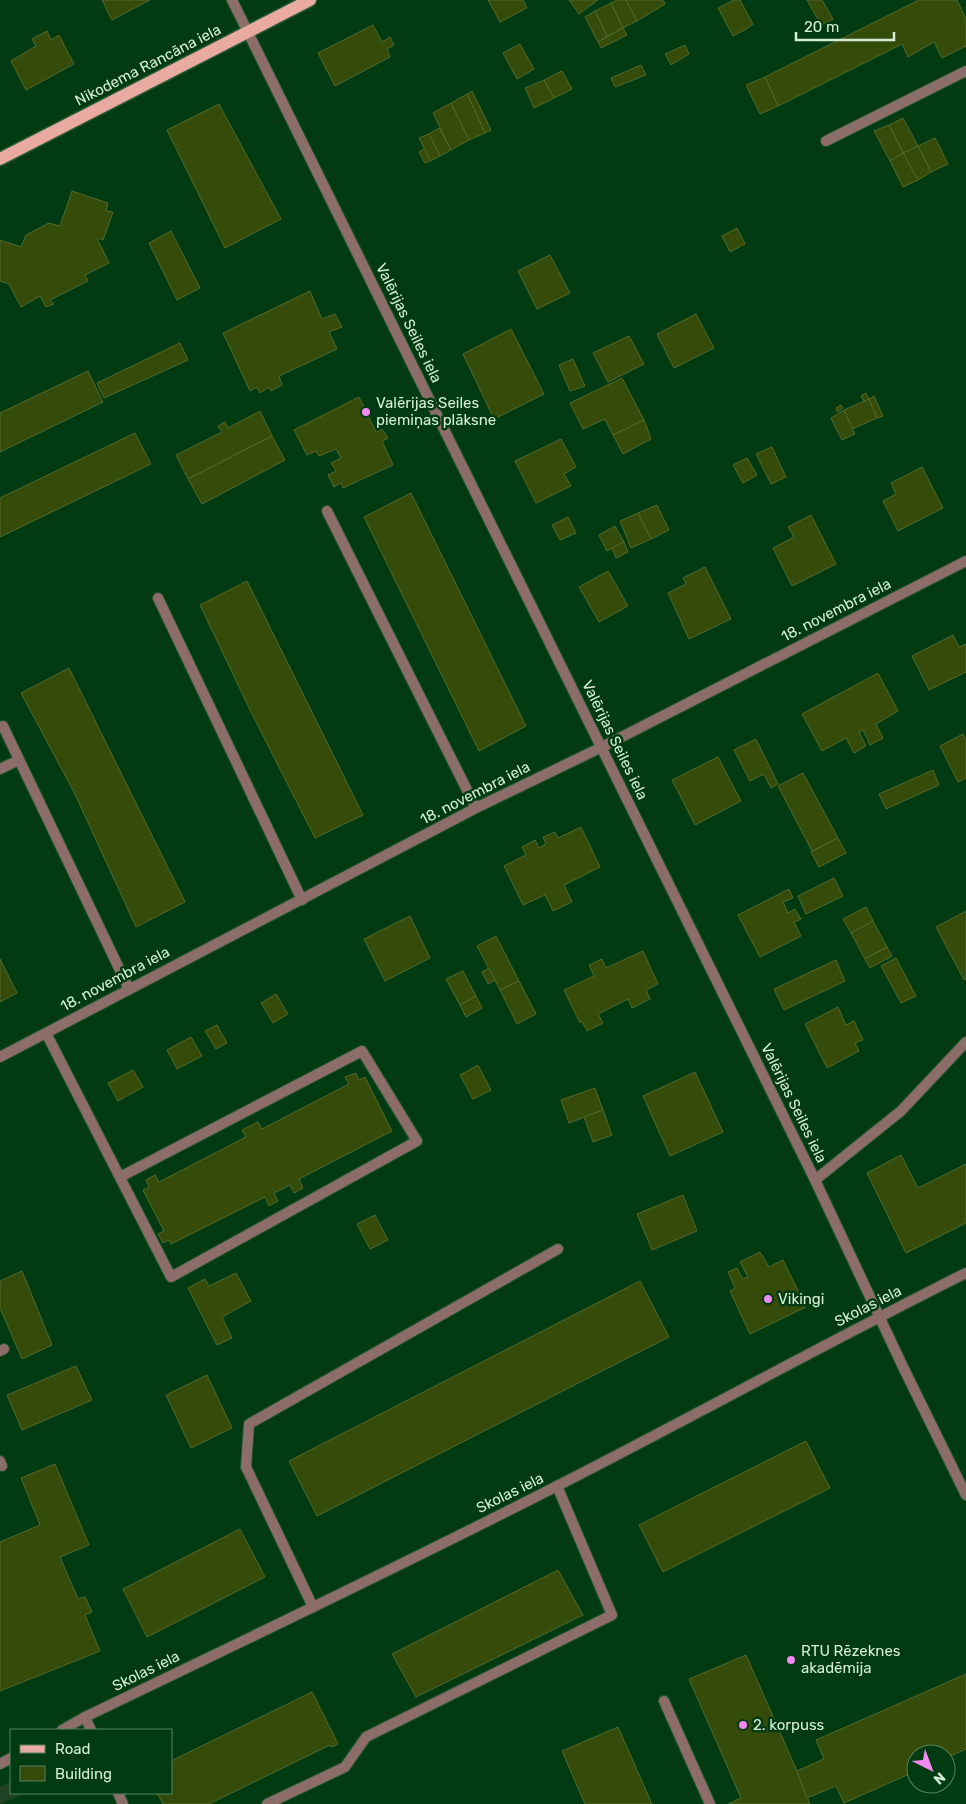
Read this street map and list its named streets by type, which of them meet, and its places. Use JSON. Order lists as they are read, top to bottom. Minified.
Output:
{"streets":{"main road":["Nikodema Rancāna iela"],"street":["Valērijas Seiles iela","18. novembra iela","Skolas iela"]},"crossings":[["Nikodema Rancāna iela","Valērijas Seiles iela"],["Valērijas Seiles iela","18. novembra iela"],["Valērijas Seiles iela","Skolas iela"]],"places":["Valērijas Seiles piemiņas plāksne","Vikingi","RTU Rēzeknes akadēmija","2. korpuss"],"legend":["Road","Building"],"scale_bar":"20 m","north":"bottom right"}
